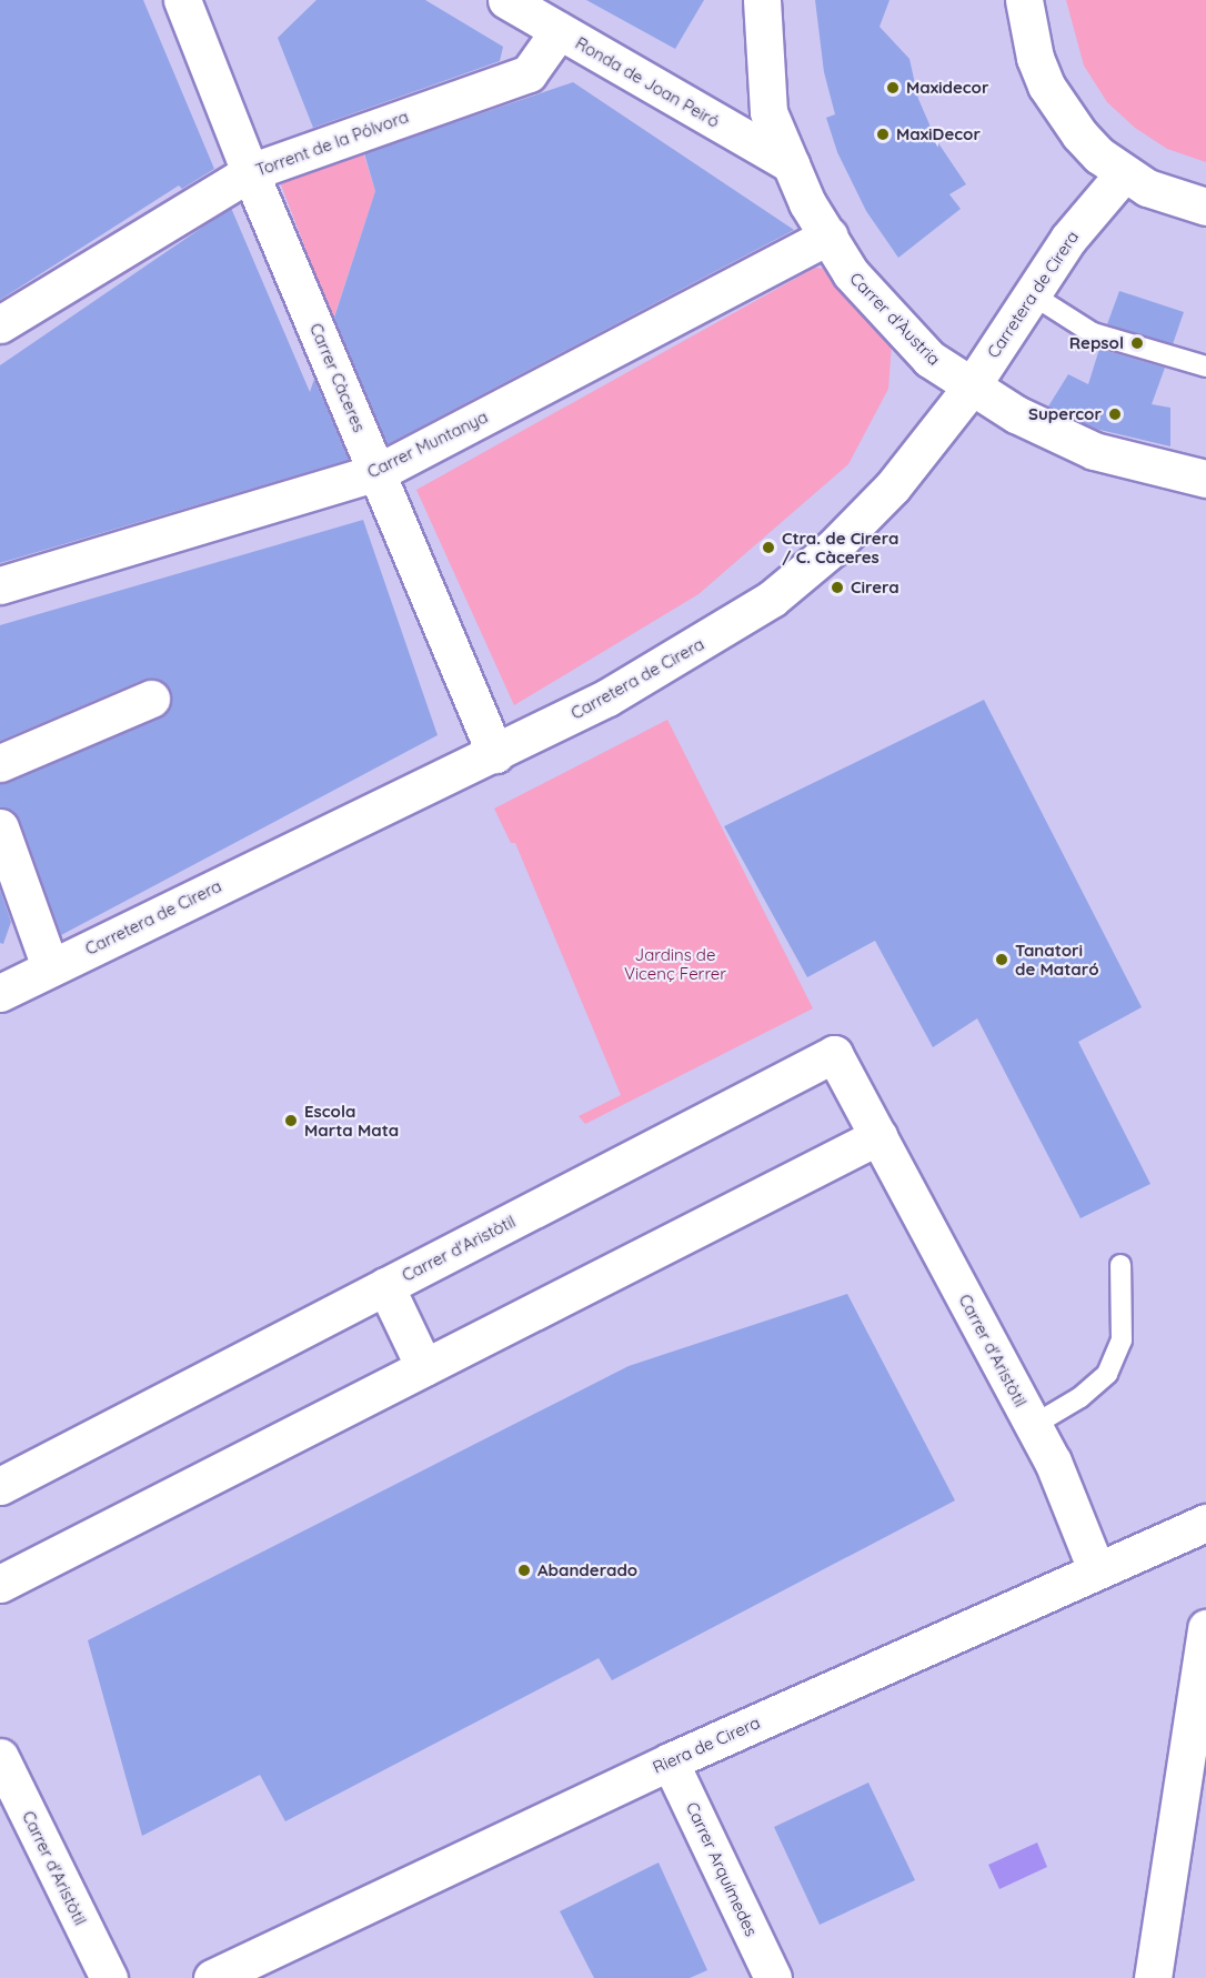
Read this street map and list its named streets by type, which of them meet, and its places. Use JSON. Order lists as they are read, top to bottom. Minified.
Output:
{"streets":{"street":["Ronda de Joan Peiró","Torrent de la Pólvora","Carretera de Cirera","Carrer d'Àustria","Carrer Càceres","Carrer Muntanya","Carrer d'Aristòtil","Riera de Cirera","Carrer Arquímedes"]},"crossings":[["Ronda de Joan Peiró","Torrent de la Pólvora"],["Ronda de Joan Peiró","Carrer d'Àustria"],["Torrent de la Pólvora","Carrer Càceres"],["Carretera de Cirera","Carrer d'Àustria"],["Carretera de Cirera","Carrer Càceres"],["Carrer d'Àustria","Carrer Muntanya"],["Carrer Càceres","Carrer Muntanya"],["Carrer d'Aristòtil","Riera de Cirera"],["Riera de Cirera","Carrer Arquímedes"]],"parks":["Jardins de Vicenç Ferrer"],"places":["Maxidecor","MaxiDecor","Repsol","Supercor","Ctra. de Cirera / C. Càceres","Cirera","Tanatori de Mataró","Escola Marta Mata","Abanderado"]}
